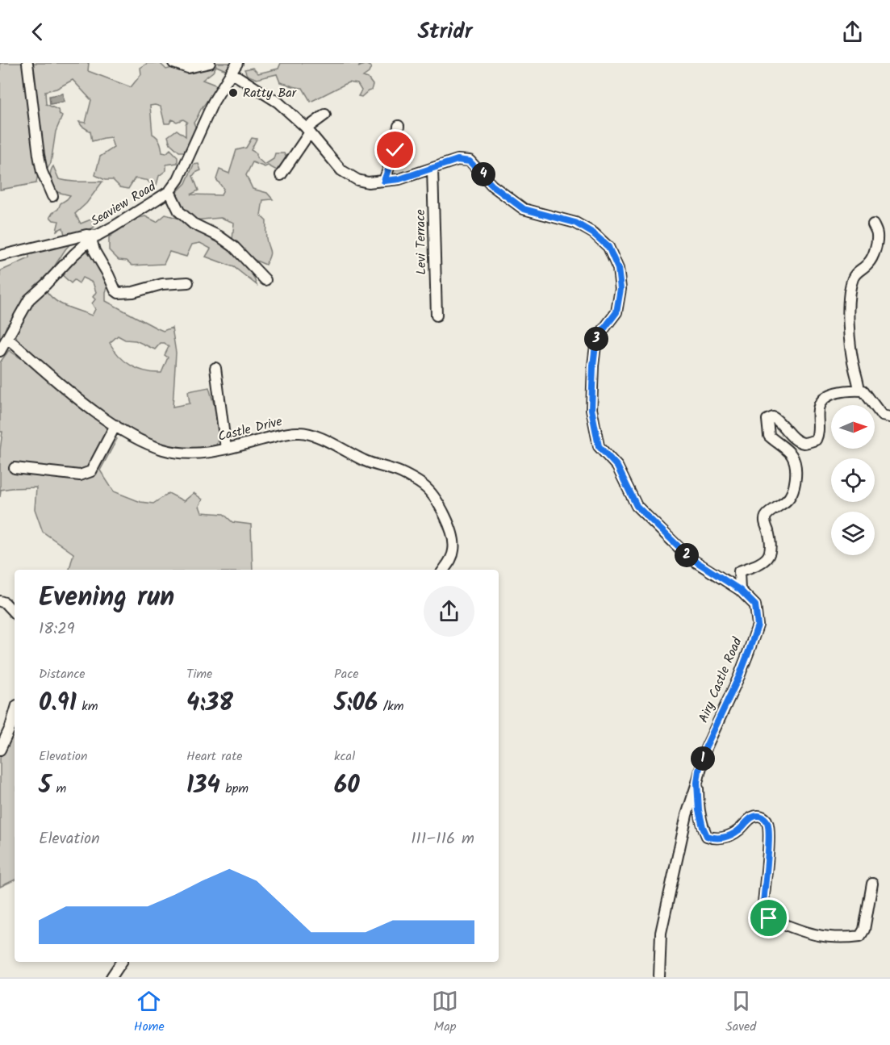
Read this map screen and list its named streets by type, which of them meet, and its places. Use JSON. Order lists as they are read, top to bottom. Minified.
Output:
{"streets":{"street":["Seaview Road","Levi Terrace","Castle Drive","Airy Castle Road"]},"crossings":[["Seaview Road","Castle Drive"],["Seaview Road","Airy Castle Road"],["Levi Terrace","Airy Castle Road"]],"places":["Ratty Bar"],"north":"right","page":{"header":"Stridr","pins":["4","3","2","1"],"heading":["Evening run","18:29"],"stats":[["Distance","0.91 km"],["Time","4:38"],["Pace","5:06 /km"],["Elevation","5 m"],["Heart rate","134 bpm"],["kcal","60"]],"chart":["Elevation","111–116 m"],"tabs":["Home","Map","Saved"]}}
